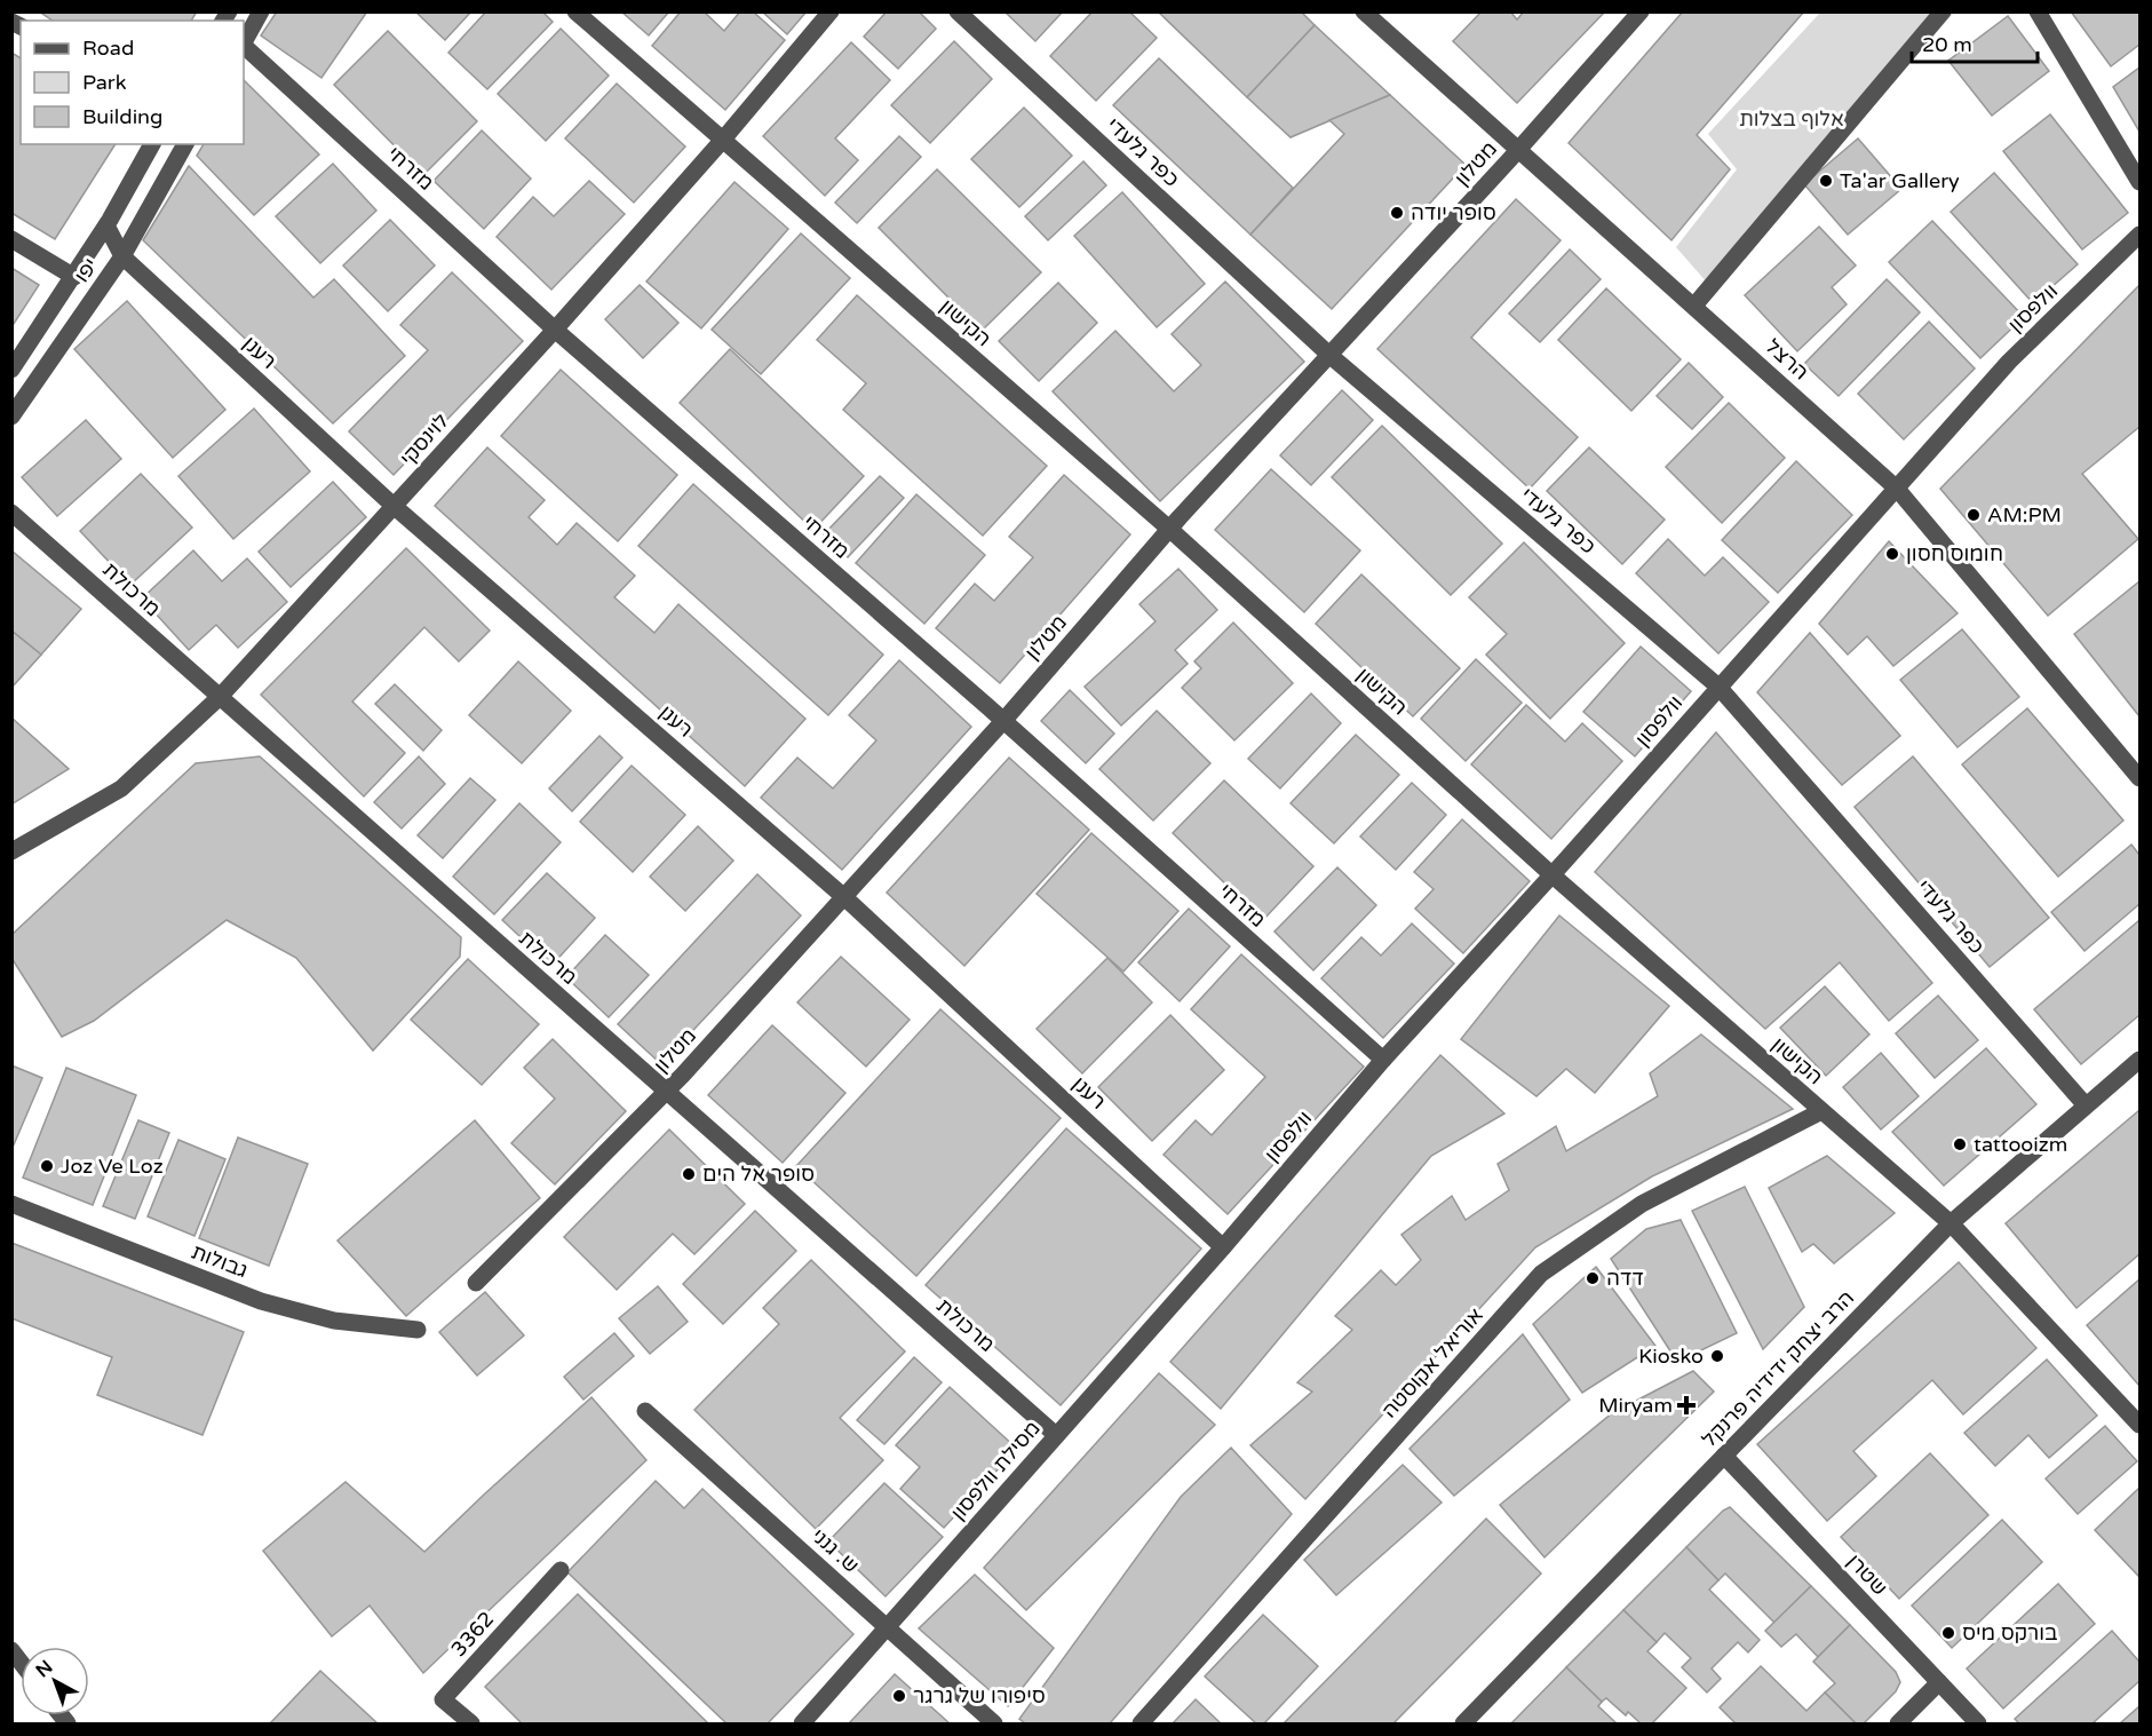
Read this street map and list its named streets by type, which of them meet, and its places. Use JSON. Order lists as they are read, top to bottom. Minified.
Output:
{"streets":{"street":["כפר גלעדי","מטלון","מזרחי","יפו","וולפסון","הקישון","רענן","הרצל","לוינסקי","מרכולת","גבולות","אוריאל אקוסטה","הרב יצחק ידידיה פרנקל","מסילת וולפסון","ש. גנני","שטרן","3362"]},"crossings":[["כפר גלעדי","מטלון"],["כפר גלעדי","וולפסון"],["כפר גלעדי","הרב יצחק ידידיה פרנקל"],["מטלון","מזרחי"],["מטלון","הקישון"],["מטלון","רענן"],["מטלון","הרצל"],["מטלון","מרכולת"],["מזרחי","וולפסון"],["מזרחי","לוינסקי"],["יפו","רענן"],["וולפסון","הקישון"],["וולפסון","רענן"],["וולפסון","הרצל"],["וולפסון","מסילת וולפסון"],["הקישון","לוינסקי"],["הקישון","אוריאל אקוסטה"],["הקישון","הרב יצחק ידידיה פרנקל"],["רענן","לוינסקי"],["רענן","מסילת וולפסון"],["לוינסקי","מרכולת"],["מרכולת","מסילת וולפסון"],["הרב יצחק ידידיה פרנקל","שטרן"],["מסילת וולפסון","ש. גנני"]],"parks":["אלוף בצלות"],"places":{"other":["Ta'ar Gallery","סופר יודה","AM:PM","חומוס חסון","tattooizm","Joz Ve Loz","סופר אל הים","דדה","Kiosko","בורקס מיס","סיפורו של גרגר"],"health":["Miryam"]},"legend":["Road","Park","Building"],"scale_bar":"20 m","north":"top left"}
